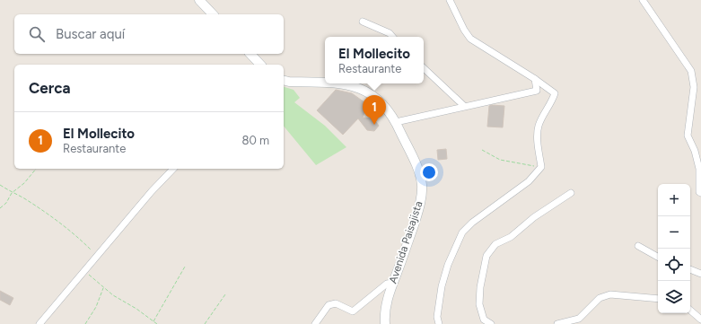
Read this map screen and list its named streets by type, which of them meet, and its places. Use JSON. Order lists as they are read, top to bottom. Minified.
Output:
{"streets":{"main road":["Avenida Paisajista"]},"page":{"search":"Buscar aquí","popup":["El Mollecito","Restaurante"],"heading":"Cerca","pins":"1","list":[{"mark":"1","name":"El Mollecito","note":"Restaurante","value":"80 m"}],"map_buttons":["+","−"]}}
